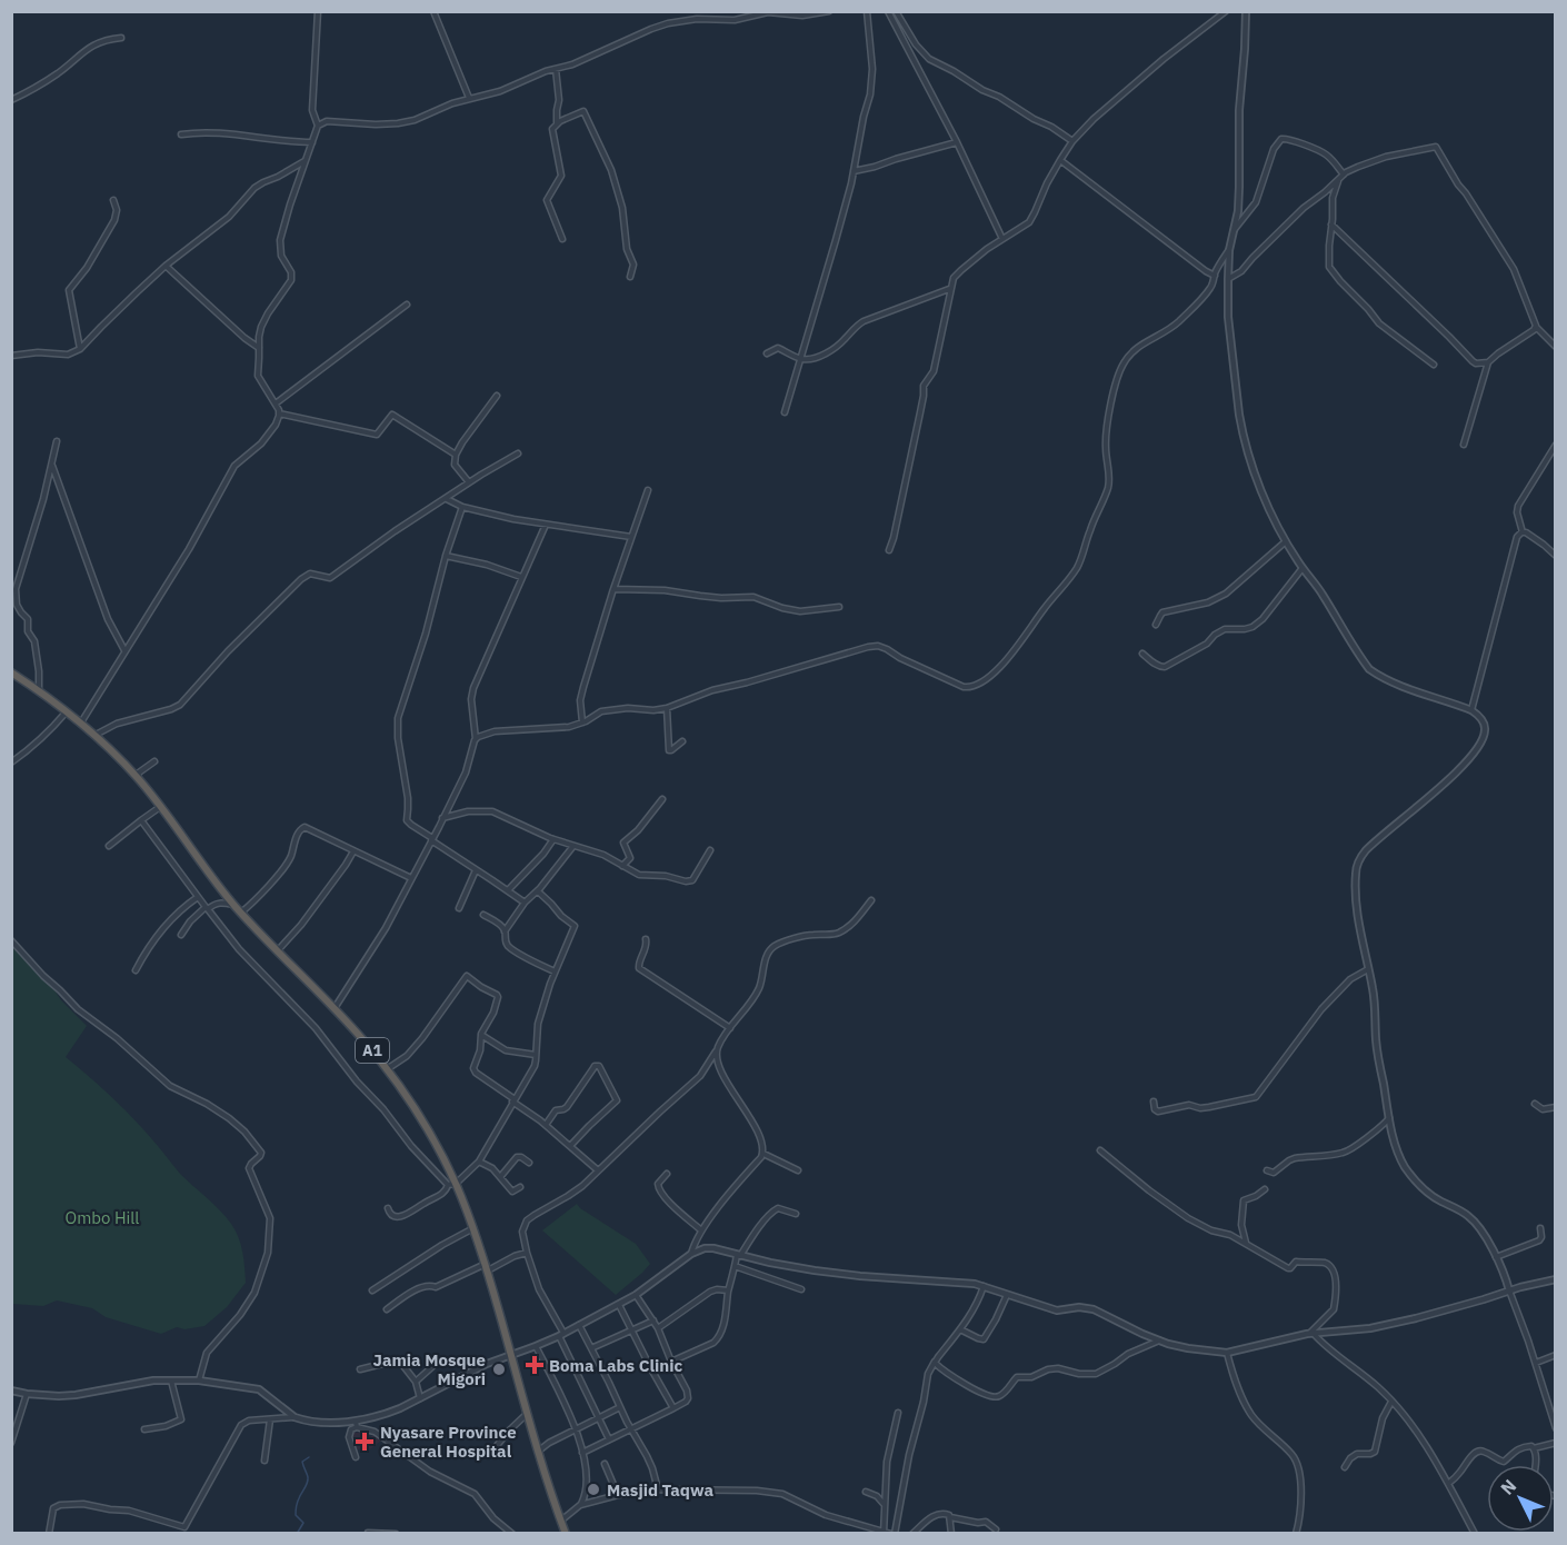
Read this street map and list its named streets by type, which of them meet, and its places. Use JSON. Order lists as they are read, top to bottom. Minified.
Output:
{"streets":{"highway":["A1"]},"parks":["Ombo Hill"],"places":{"health":["Boma Labs Clinic","Nyasare Province General Hospital"],"other":["Jamia Mosque Migori","Masjid Taqwa"]},"north":"top left"}
